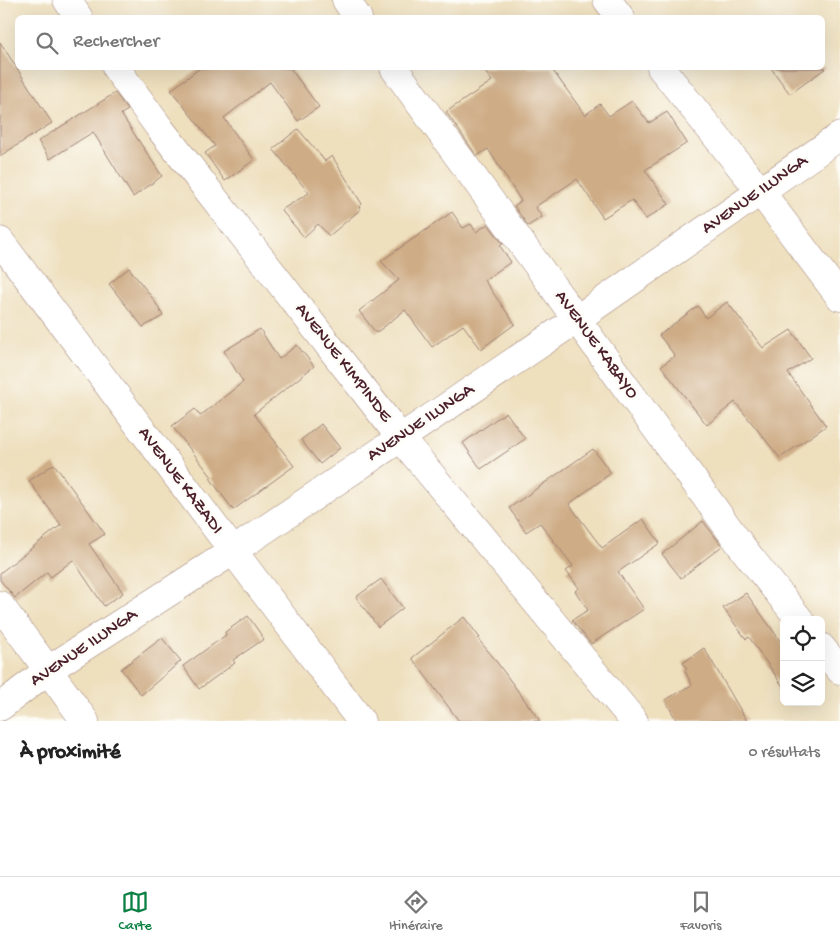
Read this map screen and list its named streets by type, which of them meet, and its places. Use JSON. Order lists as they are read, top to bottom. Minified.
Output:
{"streets":{"street":["AVENUE ILUNGA","AVENUE KABAYO","AVENUE KIMPINDE","AVENUE KAZADI"]},"crossings":[["AVENUE ILUNGA","AVENUE KABAYO"],["AVENUE ILUNGA","AVENUE KIMPINDE"],["AVENUE ILUNGA","AVENUE KAZADI"]],"page":{"search":"Rechercher","heading":["À proximité","0 résultats"],"nav":["Carte","Itinéraire","Favoris"]}}
